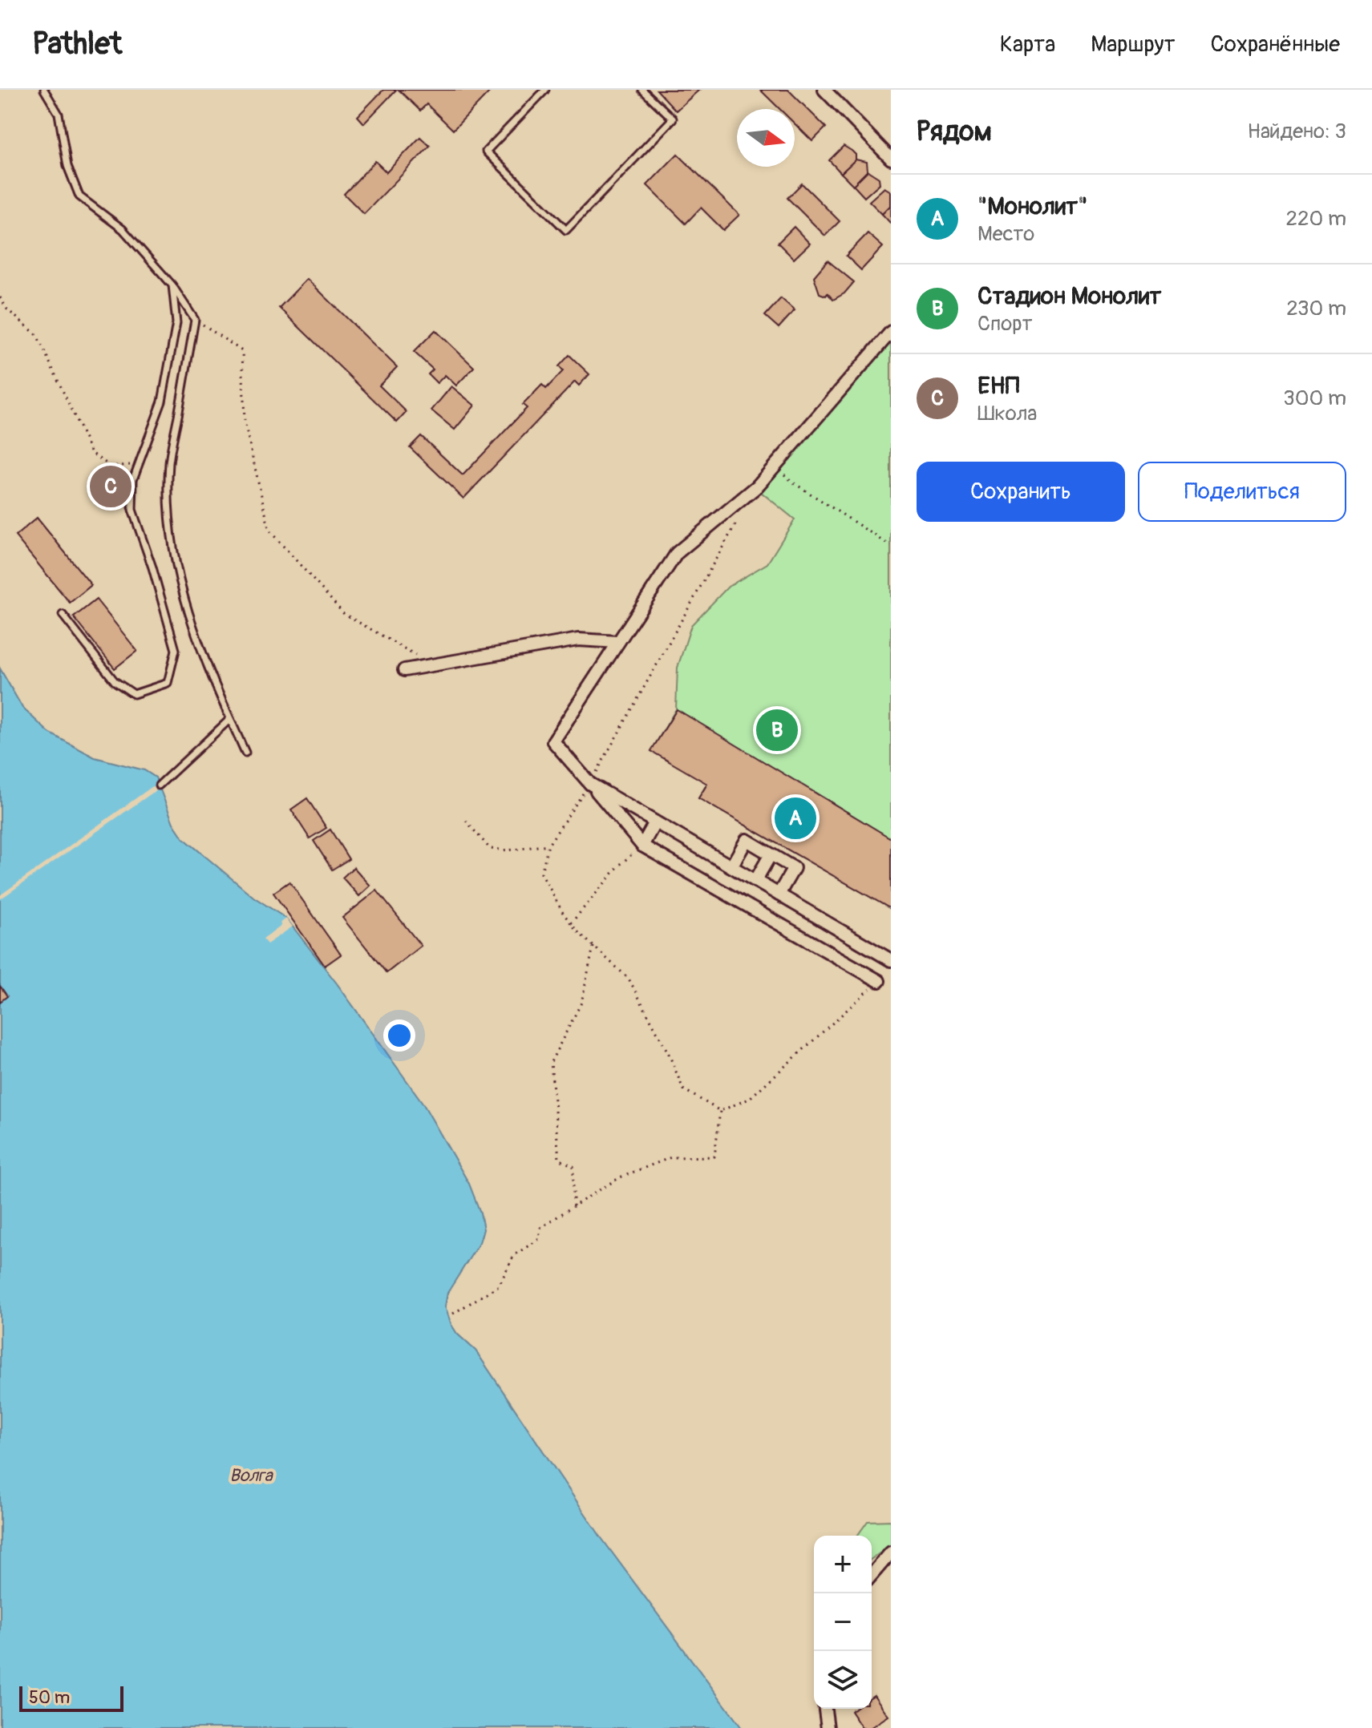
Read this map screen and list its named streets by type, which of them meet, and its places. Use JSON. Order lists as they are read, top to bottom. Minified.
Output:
{"water":["Волга"],"scale_bar":"50 m","north":"right","page":{"header":"Pathlet","nav":["Карта","Маршрут","Сохранённые"],"heading":["Рядом","Найдено: 3"],"list":[{"mark":"A","name":"\"Монолит\"","note":"Место","value":"220 m"},{"mark":"B","name":"Стадион Монолит","note":"Спорт","value":"230 m"},{"mark":"C","name":"ЕНП","note":"Школа","value":"300 m"}],"buttons":["Сохранить","Поделиться"],"pins":["C","B","A"],"map_buttons":["+","−"],"scale":"50 m"}}
